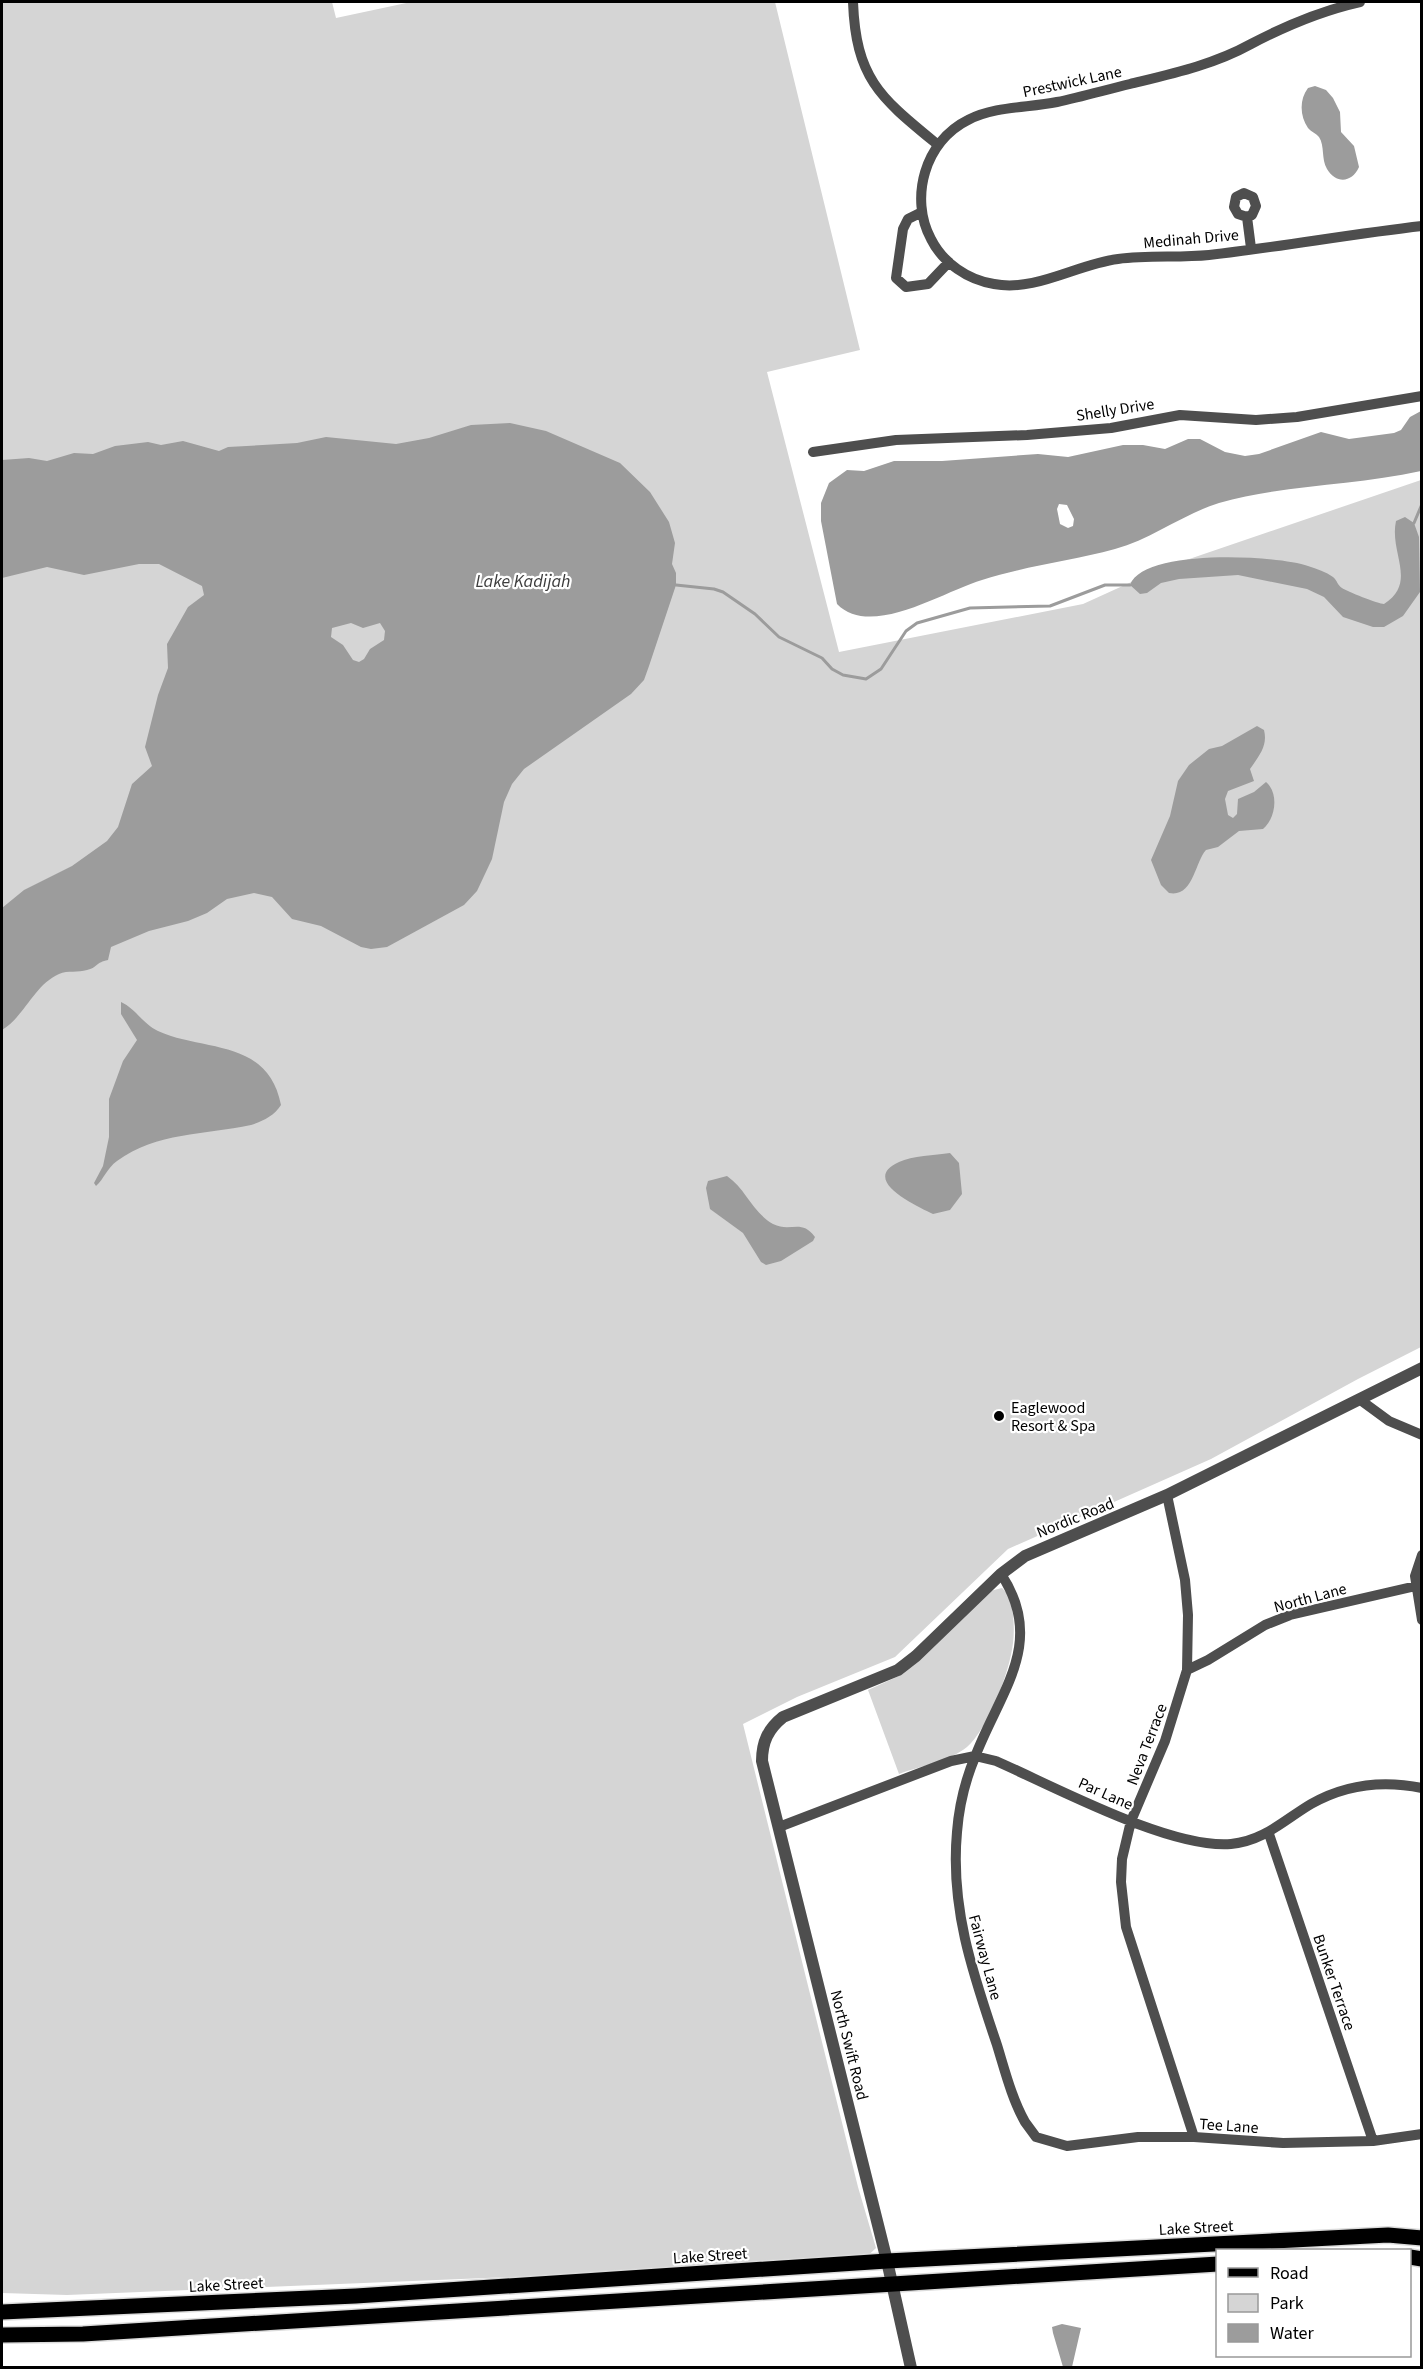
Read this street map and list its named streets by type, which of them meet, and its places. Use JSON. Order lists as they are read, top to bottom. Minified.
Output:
{"streets":{"main road":["Lake Street"],"street":["Prestwick Lane","Medinah Drive","Shelly Drive","Nordic Road","North Lane","Neva Terrace","Par Lane","Fairway Lane","Bunker Terrace","North Swift Road","Tee Lane"]},"crossings":[["Prestwick Lane","Medinah Drive"],["Nordic Road","Neva Terrace"],["Nordic Road","Fairway Lane"],["Nordic Road","North Swift Road"],["North Lane","Neva Terrace"],["Neva Terrace","Par Lane"],["Neva Terrace","Tee Lane"],["Par Lane","Fairway Lane"],["Par Lane","Bunker Terrace"],["Par Lane","North Swift Road"],["Fairway Lane","Tee Lane"],["Bunker Terrace","Tee Lane"],["North Swift Road","Lake Street"]],"water":["Lake Kadijah"],"places":["Eaglewood Resort & Spa"],"legend":["Road","Park","Water"]}
